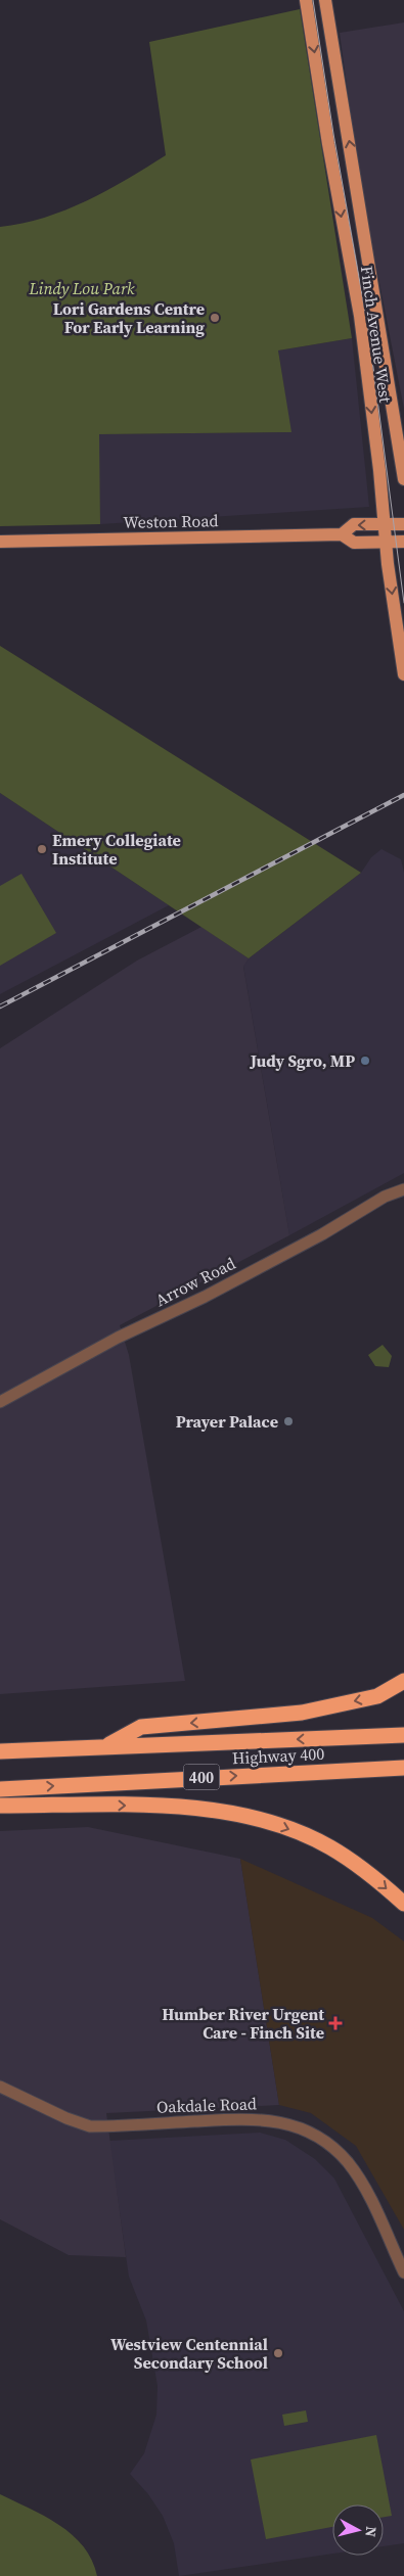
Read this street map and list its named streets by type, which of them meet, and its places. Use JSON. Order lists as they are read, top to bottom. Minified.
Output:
{"streets":{"highway":["Highway 400","400"],"main road":["Finch Avenue West","Weston Road"],"street":["Arrow Road","Oakdale Road"]},"crossings":[["Finch Avenue West","Weston Road"]],"parks":["Lindy Lou Park"],"places":{"other":["Lori Gardens Centre For Early Learning","Emery Collegiate Institute","Judy Sgro, MP","Prayer Palace","Westview Centennial Secondary School"],"health":["Humber River Urgent Care - Finch Site"]},"north":"right"}
